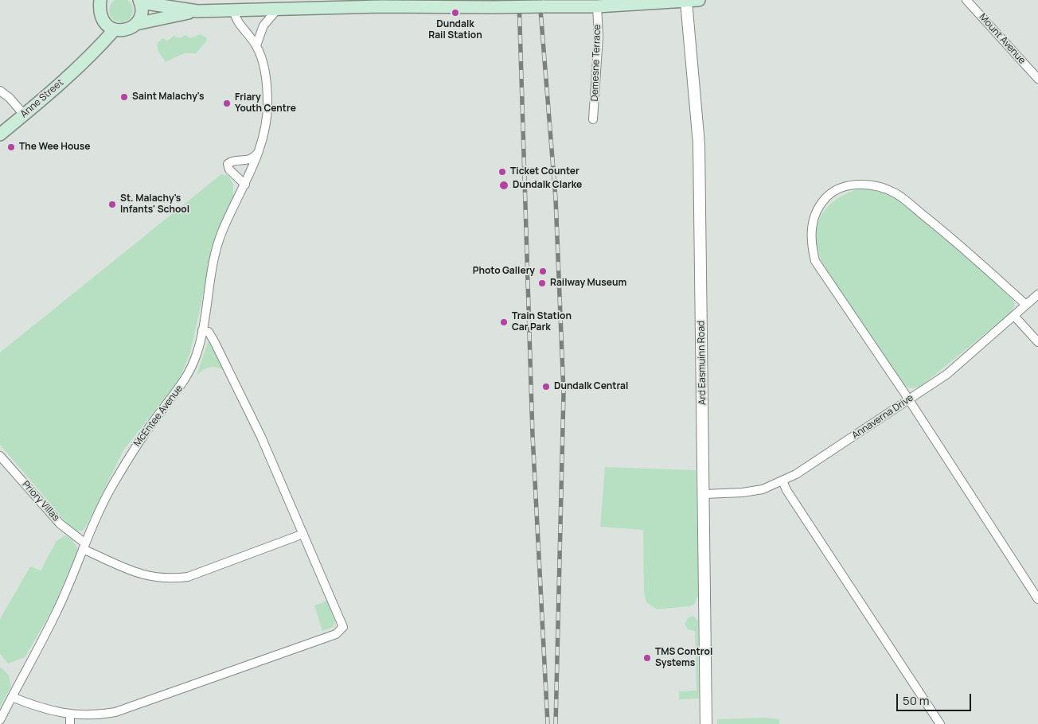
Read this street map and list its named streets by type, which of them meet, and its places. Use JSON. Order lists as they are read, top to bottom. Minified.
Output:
{"streets":{"main road":["Anne Street"],"street":["Mount Avenue","Demesne Terrace","Ard Easmuinn Road","McEntee Avenue","Annaverna Drive","Priory Villas"]},"crossings":[["Ard Easmuinn Road","Annaverna Drive"],["McEntee Avenue","Priory Villas"]],"places":["Dundalk Rail Station","Saint Malachy's","Friary Youth Centre","The Wee House","Ticket Counter","Dundalk Clarke","St. Malachy's Infants' School","Photo Gallery","Railway Museum","Train Station Car Park","Dundalk Central","TMS Control Systems"],"scale_bar":"50 m"}
